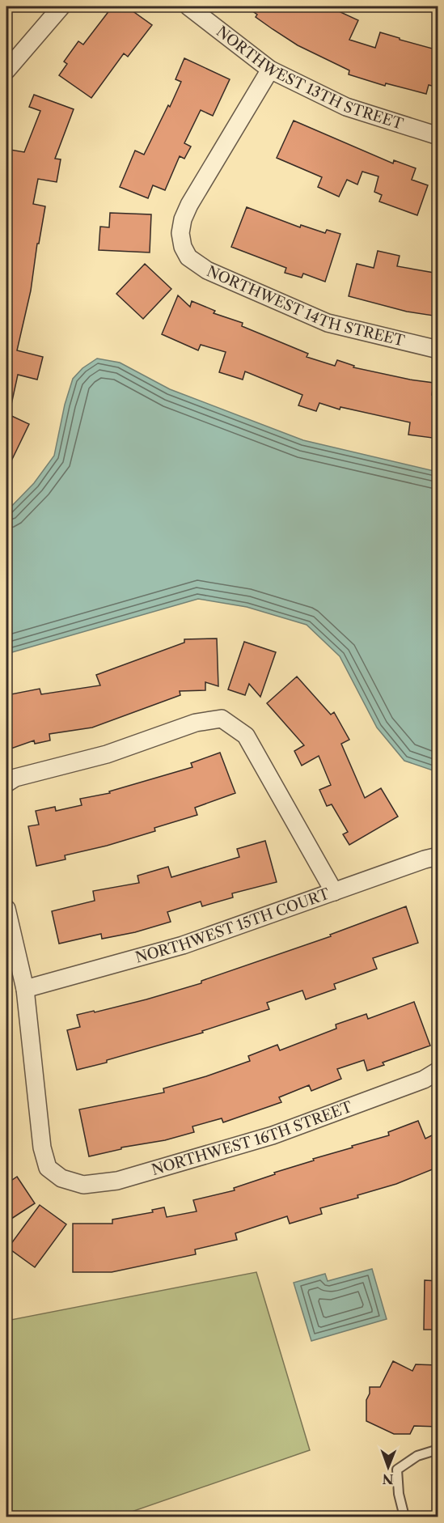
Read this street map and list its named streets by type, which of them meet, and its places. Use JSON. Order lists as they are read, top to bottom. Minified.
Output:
{"streets":{"street":["NORTHWEST 13TH STREET","NORTHWEST 14TH STREET","NORTHWEST 15TH COURT","NORTHWEST 16TH STREET"]},"crossings":[["NORTHWEST 13TH STREET","NORTHWEST 14TH STREET"],["NORTHWEST 15TH COURT","NORTHWEST 16TH STREET"]],"north":"bottom"}
